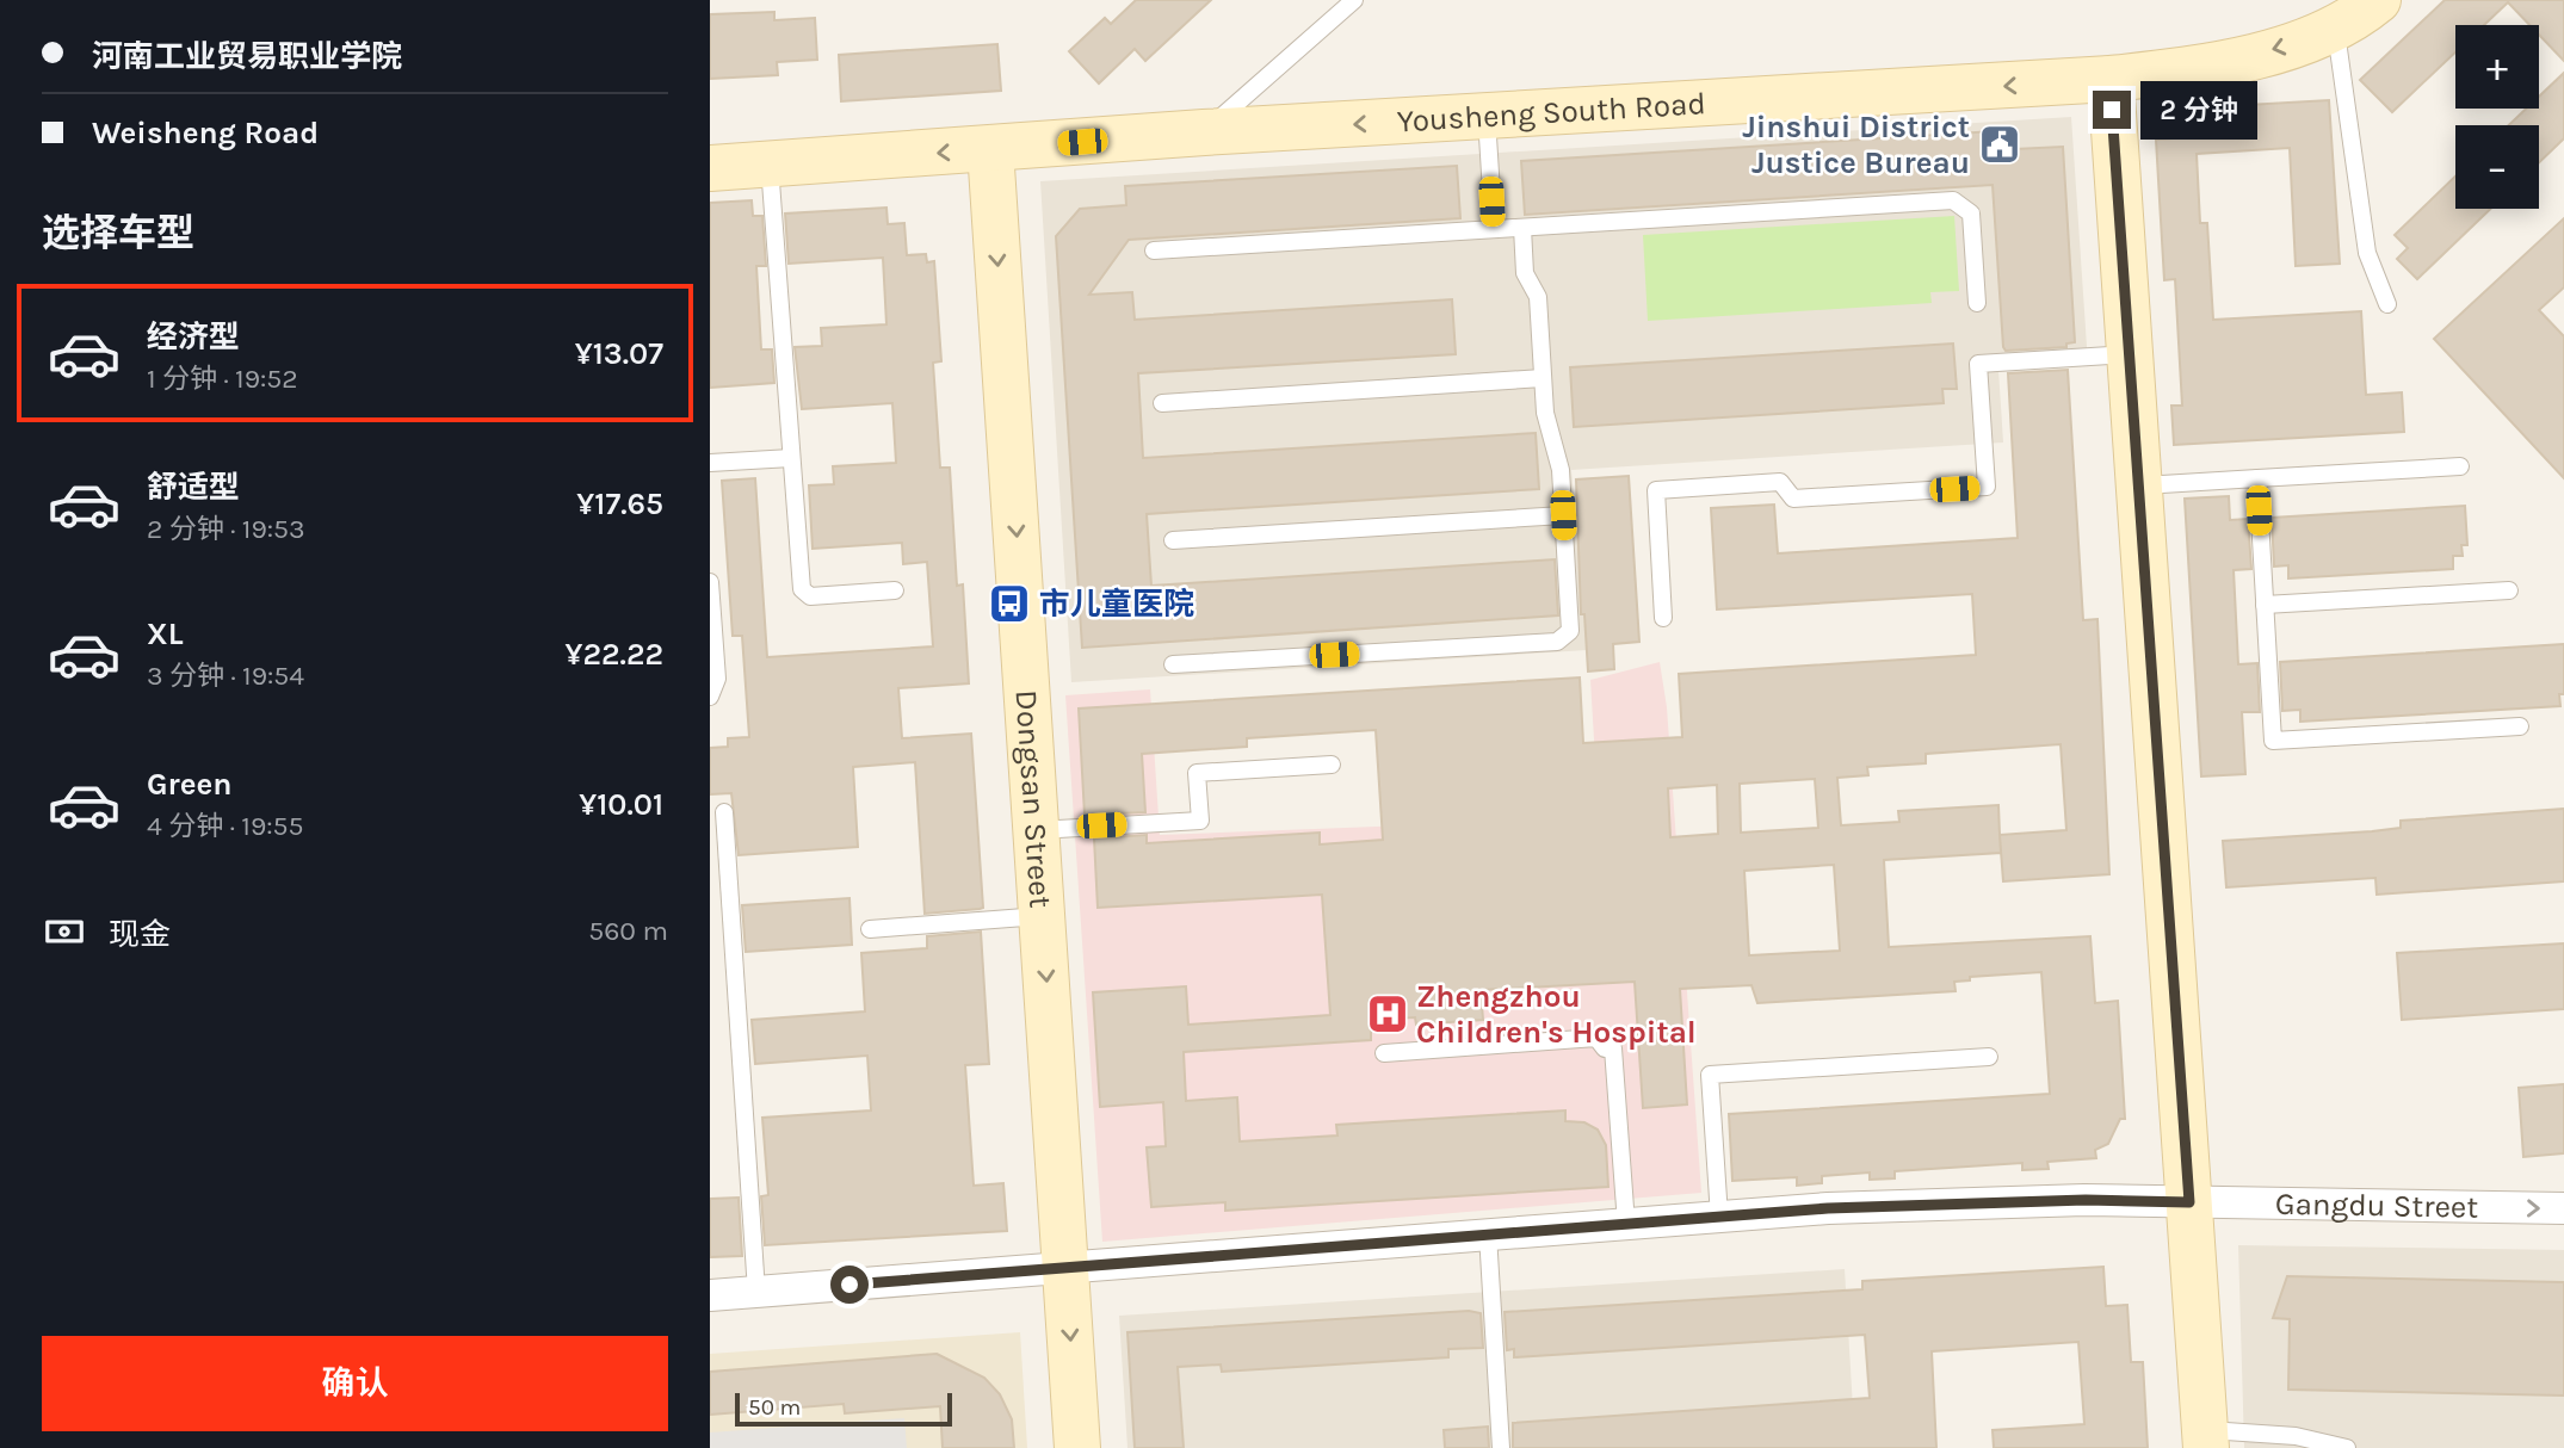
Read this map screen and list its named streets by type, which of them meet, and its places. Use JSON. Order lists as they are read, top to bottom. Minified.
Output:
{"streets":{"street":["Yousheng South Road","Dongsan Street","Gangdu Street"]},"crossings":[["Yousheng South Road","Dongsan Street"],["Dongsan Street","Gangdu Street"]],"one_way":["Yousheng South Road","Dongsan Street"],"places":{"public building":["Jinshui District Justice Bureau"],"bus stop":["市儿童医院"],"hospital":["Zhengzhou Children's Hospital"]},"scale_bar":"50 m","page":{"banner":["河南工业贸易职业学院","Weisheng Road"],"map_buttons":["+","−"],"bubble":"2 分钟","heading":"选择车型","list":[{"name":"经济型","note":"1 分钟 · 19:52","value":"¥13.07"},{"name":"舒适型","note":"2 分钟 · 19:53","value":"¥17.65"},{"name":"XL","note":"3 分钟 · 19:54","value":"¥22.22"},{"name":"Green","note":"4 分钟 · 19:55","value":"¥10.01"}],"pay":["现金","560 m"],"buttons":"确认","scale":"50 m"}}
